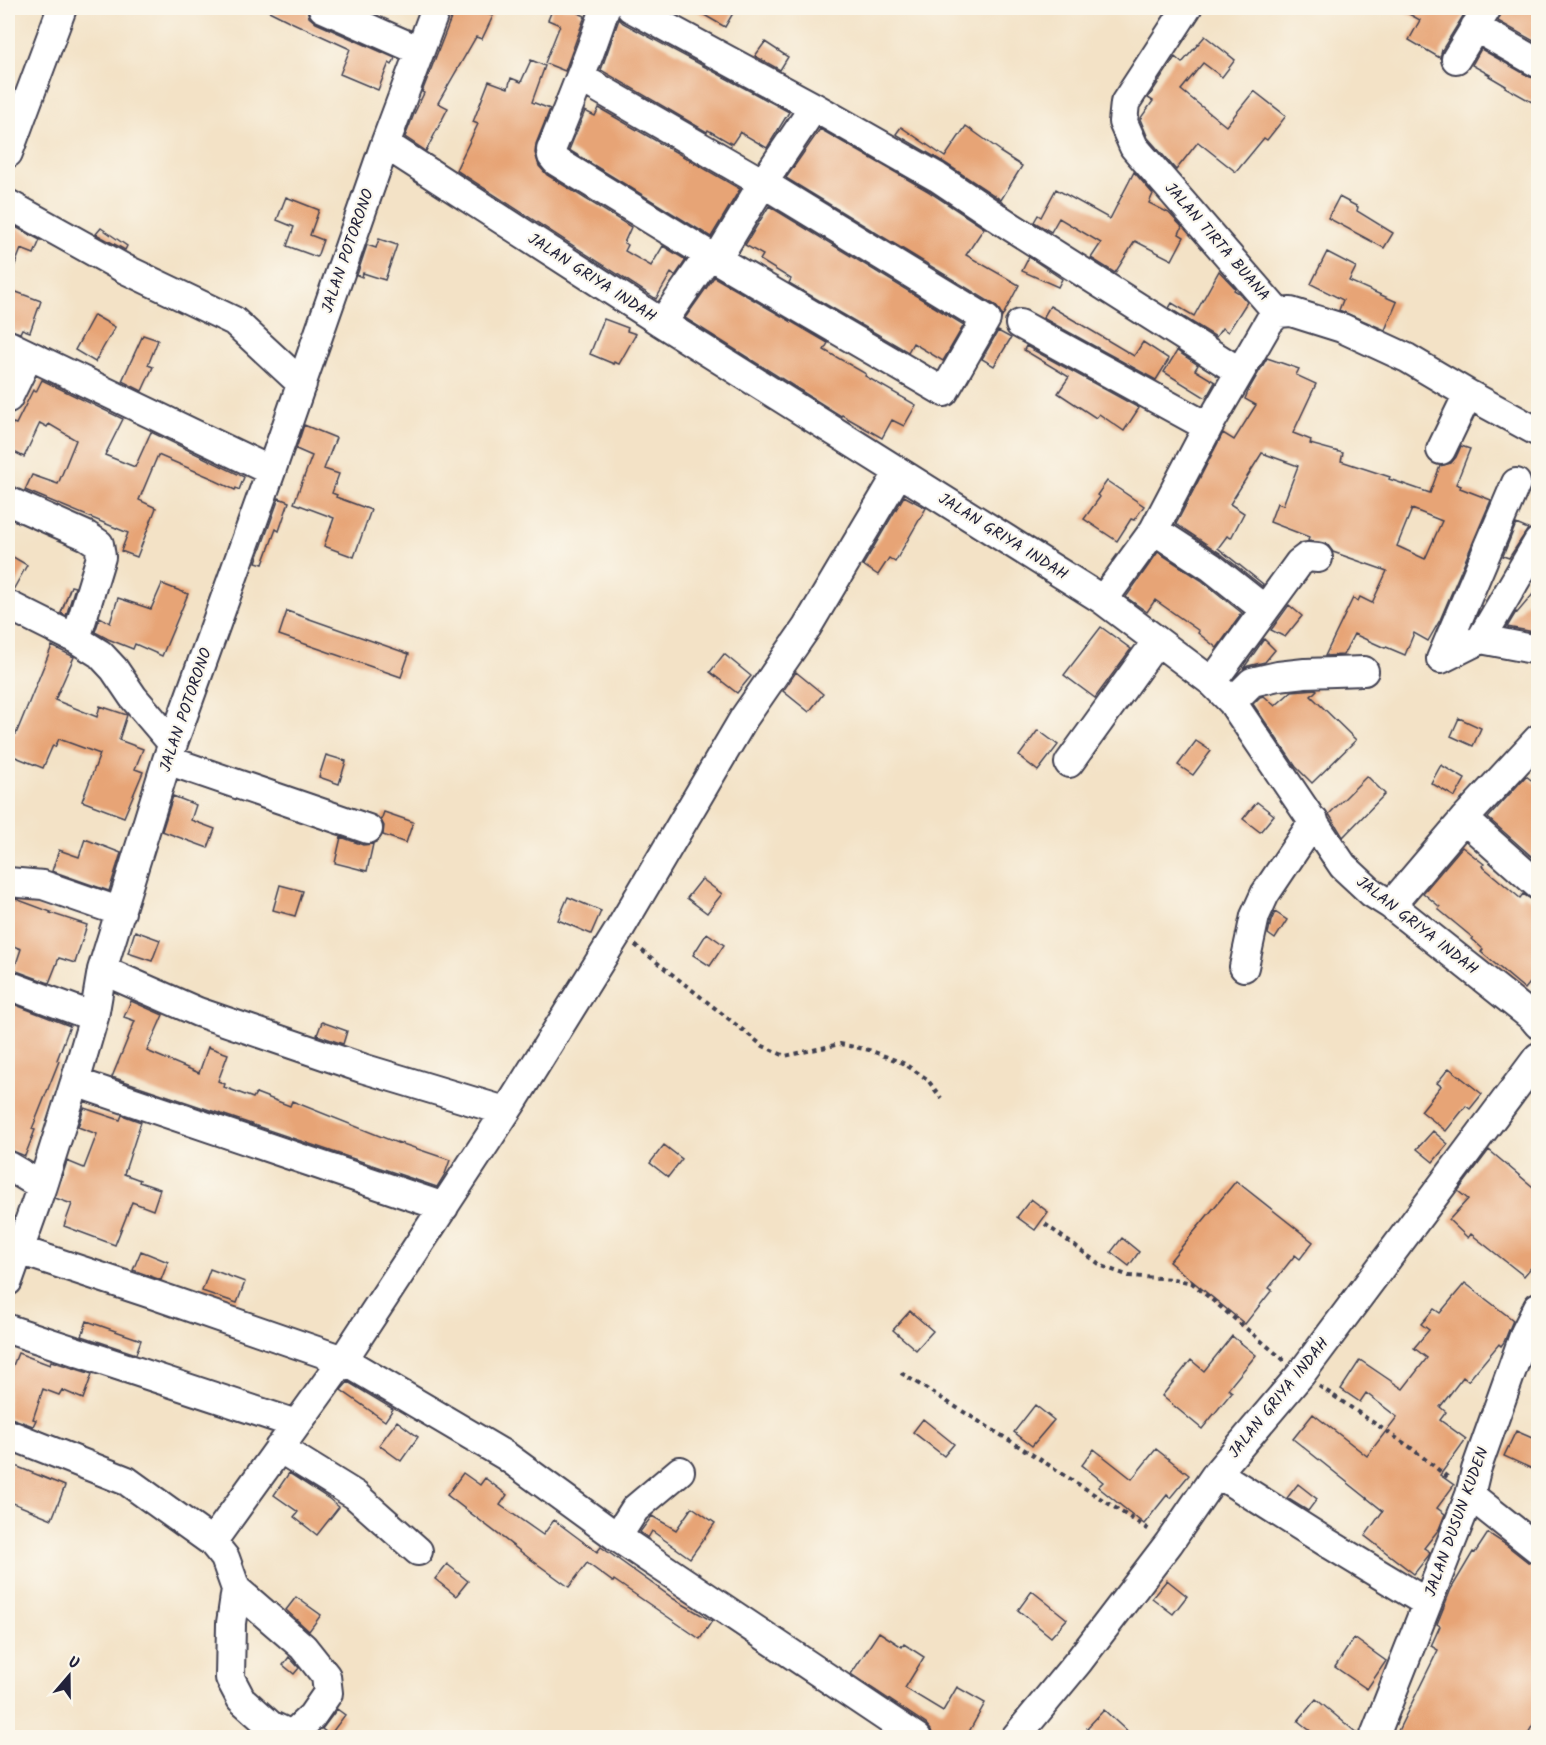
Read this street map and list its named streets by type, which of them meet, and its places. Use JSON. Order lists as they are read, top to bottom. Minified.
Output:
{"streets":{"street":["JALAN TIRTA BUANA","JALAN POTORONO","JALAN GRIYA INDAH","JALAN DUSUN KUDEN"]},"crossings":[["JALAN TIRTA BUANA","JALAN GRIYA INDAH"],["JALAN POTORONO","JALAN GRIYA INDAH"]],"north":"top"}
